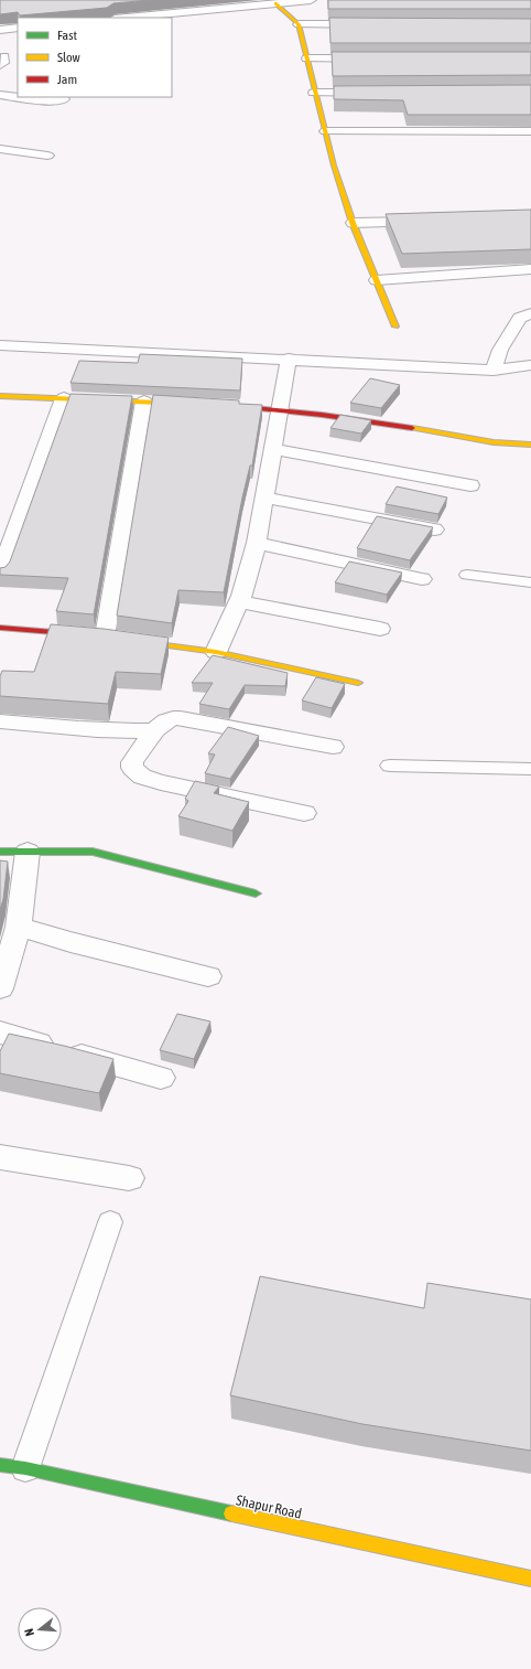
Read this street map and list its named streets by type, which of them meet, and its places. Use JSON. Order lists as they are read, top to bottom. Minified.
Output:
{"streets":{"street":["Shapur Road"]},"legend":["Fast","Slow","Jam"],"north":"left"}
